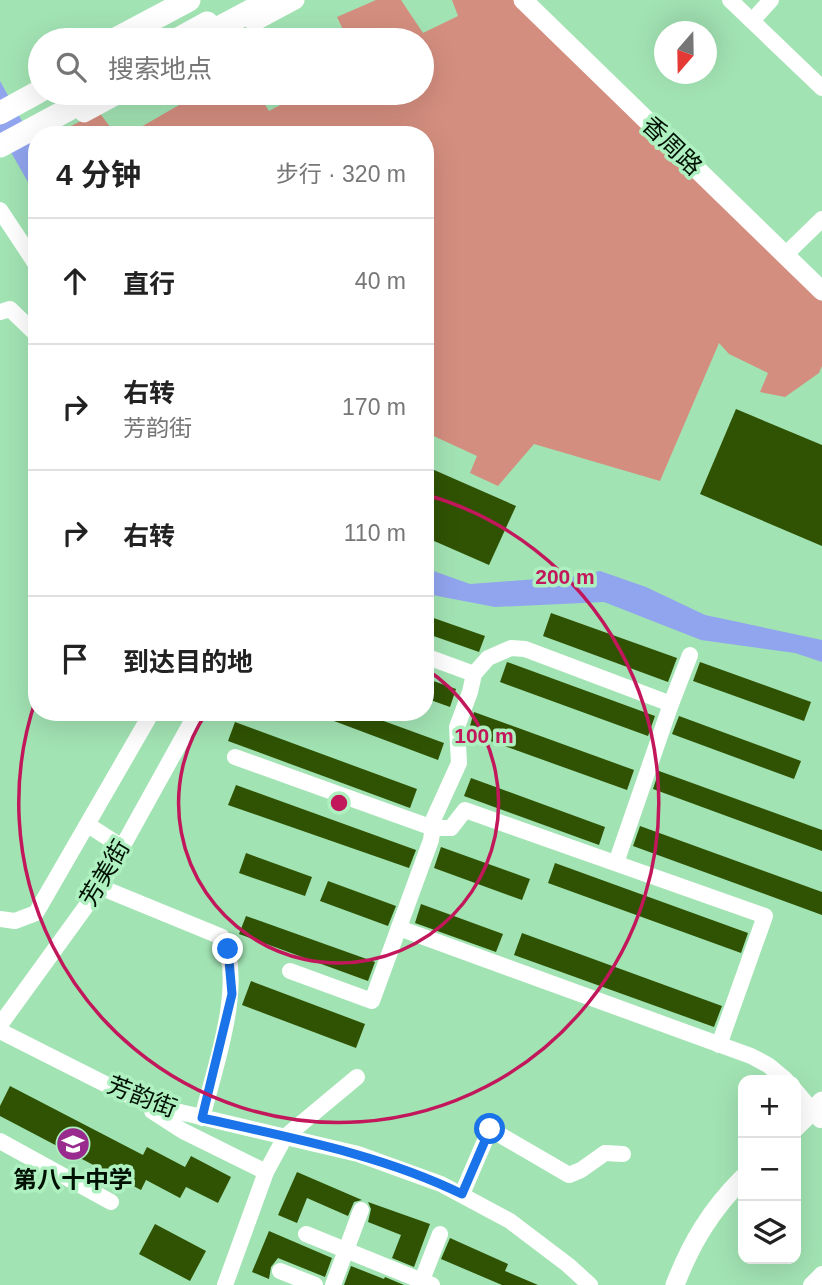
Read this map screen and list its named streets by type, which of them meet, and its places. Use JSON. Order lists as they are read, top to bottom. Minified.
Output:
{"streets":{"main road":["香周路"],"street":["芳美街","芳韵街"]},"places":{"school or university":["第八十中学"]},"north":"bottom","page":{"search":"搜索地点","heading":["4 分钟","步行 · 320 m"],"list":[["直行","40 m"],["右转","芳韵街","170 m"],["右转","110 m"],"到达目的地"],"map_buttons":["+","−"]},"rings":["200 m","100 m"]}
